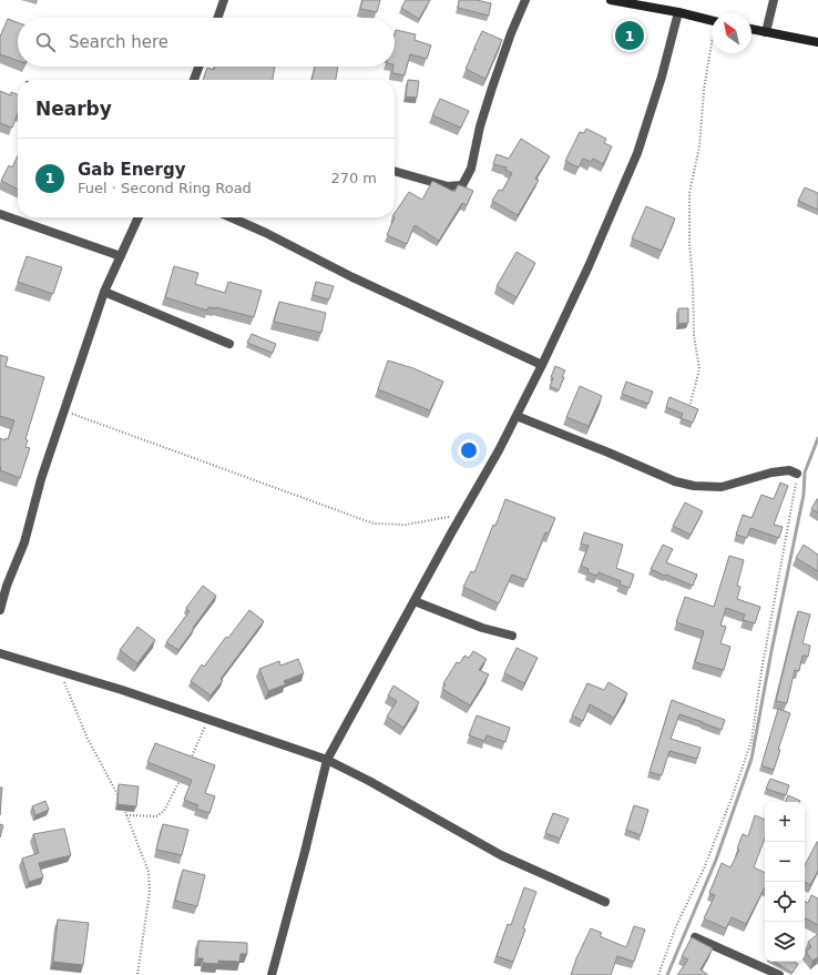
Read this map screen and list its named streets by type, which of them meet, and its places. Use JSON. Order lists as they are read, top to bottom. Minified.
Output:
{"north":"top left","page":{"search":"Search here","pins":"1","heading":"Nearby","list":[{"mark":"1","name":"Gab Energy","note":"Fuel · Second Ring Road","value":"270 m"}],"map_buttons":["+","−"]}}
